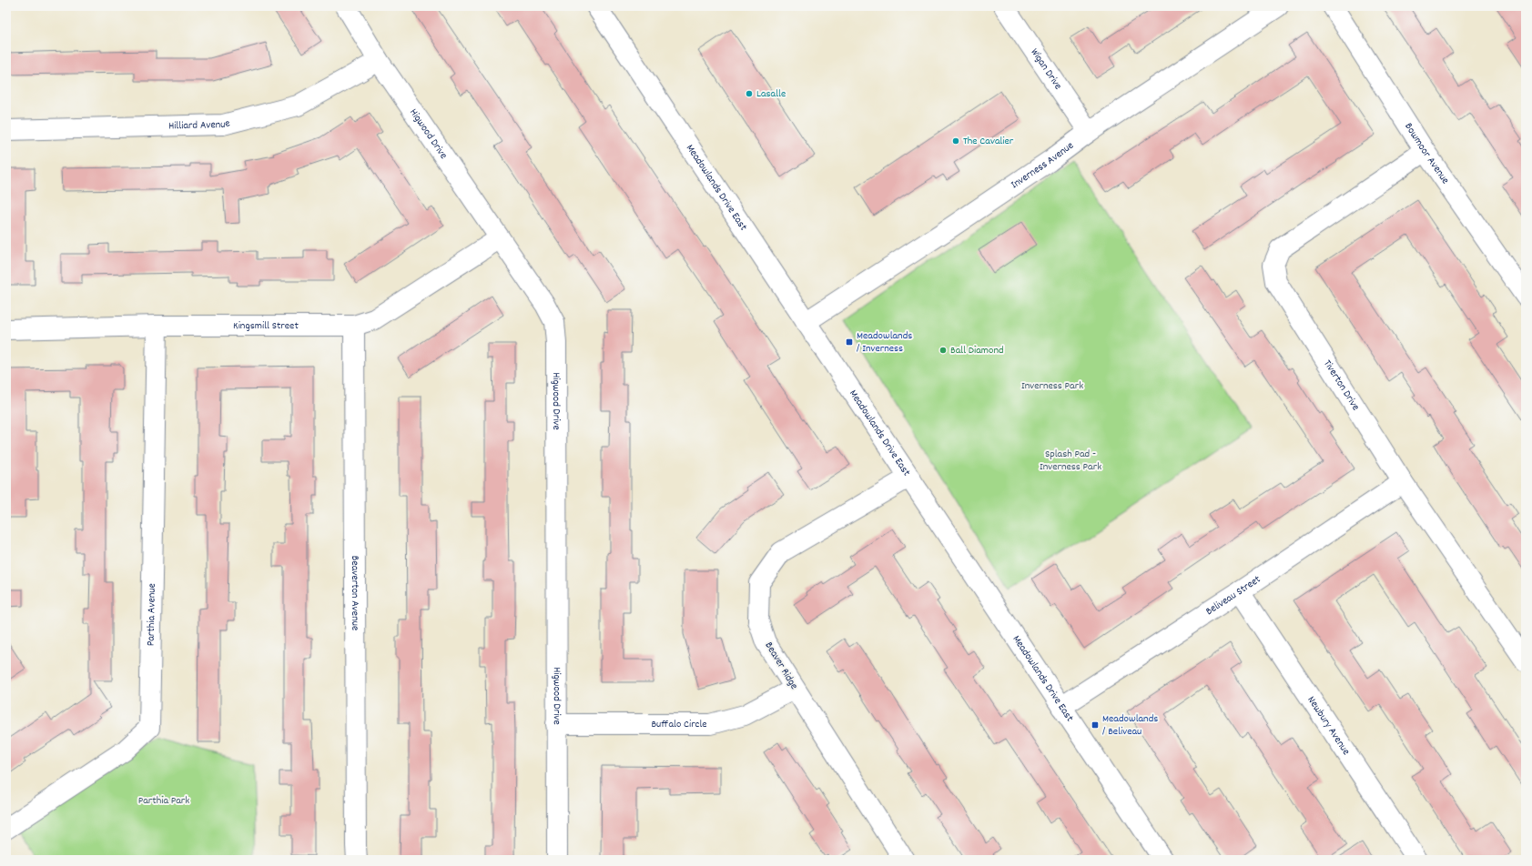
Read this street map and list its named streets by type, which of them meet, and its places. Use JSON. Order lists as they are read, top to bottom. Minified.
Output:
{"streets":{"street":["Wigan Drive","Hilliard Avenue","Higwood Drive","Bowmoor Avenue","Inverness Avenue","Meadowlands Drive East","Kingsmill Street","Tiverton Drive","Beaverton Avenue","Beliveau Street","Parthia Avenue","Beaver Ridge","Buffalo Circle","Newbury Avenue"]},"crossings":[["Wigan Drive","Inverness Avenue"],["Hilliard Avenue","Higwood Drive"],["Higwood Drive","Kingsmill Street"],["Higwood Drive","Buffalo Circle"],["Bowmoor Avenue","Tiverton Drive"],["Inverness Avenue","Meadowlands Drive East"],["Meadowlands Drive East","Beliveau Street"],["Meadowlands Drive East","Beaver Ridge"],["Kingsmill Street","Beaverton Avenue"],["Kingsmill Street","Parthia Avenue"],["Tiverton Drive","Beliveau Street"],["Beliveau Street","Newbury Avenue"],["Beaver Ridge","Buffalo Circle"]],"parks":["Inverness Park","Splash Pad - Inverness Park","Parthia Park"],"places":{"other":["Lasalle","The Cavalier","Ball Diamond"],"transit":["Meadowlands / Inverness","Meadowlands / Beliveau"]}}
